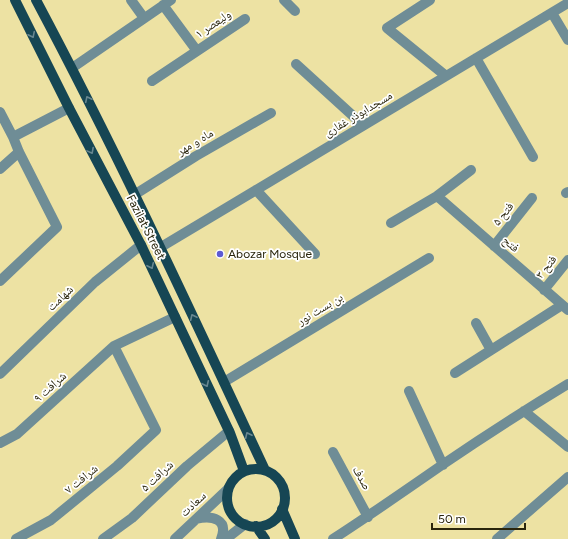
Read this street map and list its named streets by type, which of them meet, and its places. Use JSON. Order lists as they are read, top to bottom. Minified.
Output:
{"streets":{"main road":["Fazilat Street"],"street":["ولیعصر ۱","مسجدابوذر غفاری","ماه و مهر","فتح ۵","فتح","فتح ۳","شهامت","بن بست نور","شرافت ۹","شرافت ۵","صدف","شرافت ۷","سعادت"]},"crossings":[["مسجدابوذر غفاری","Fazilat Street"],["ماه و مهر","Fazilat Street"],["فتح ۵","فتح"],["Fazilat Street","شهامت"],["Fazilat Street","بن بست نور"],["Fazilat Street","شرافت ۹"],["Fazilat Street","شرافت ۵"],["Fazilat Street","سعادت"],["فتح","فتح ۳"],["شرافت ۹","شرافت ۷"]],"places":["Abozar Mosque"],"scale_bar":"50 m"}
